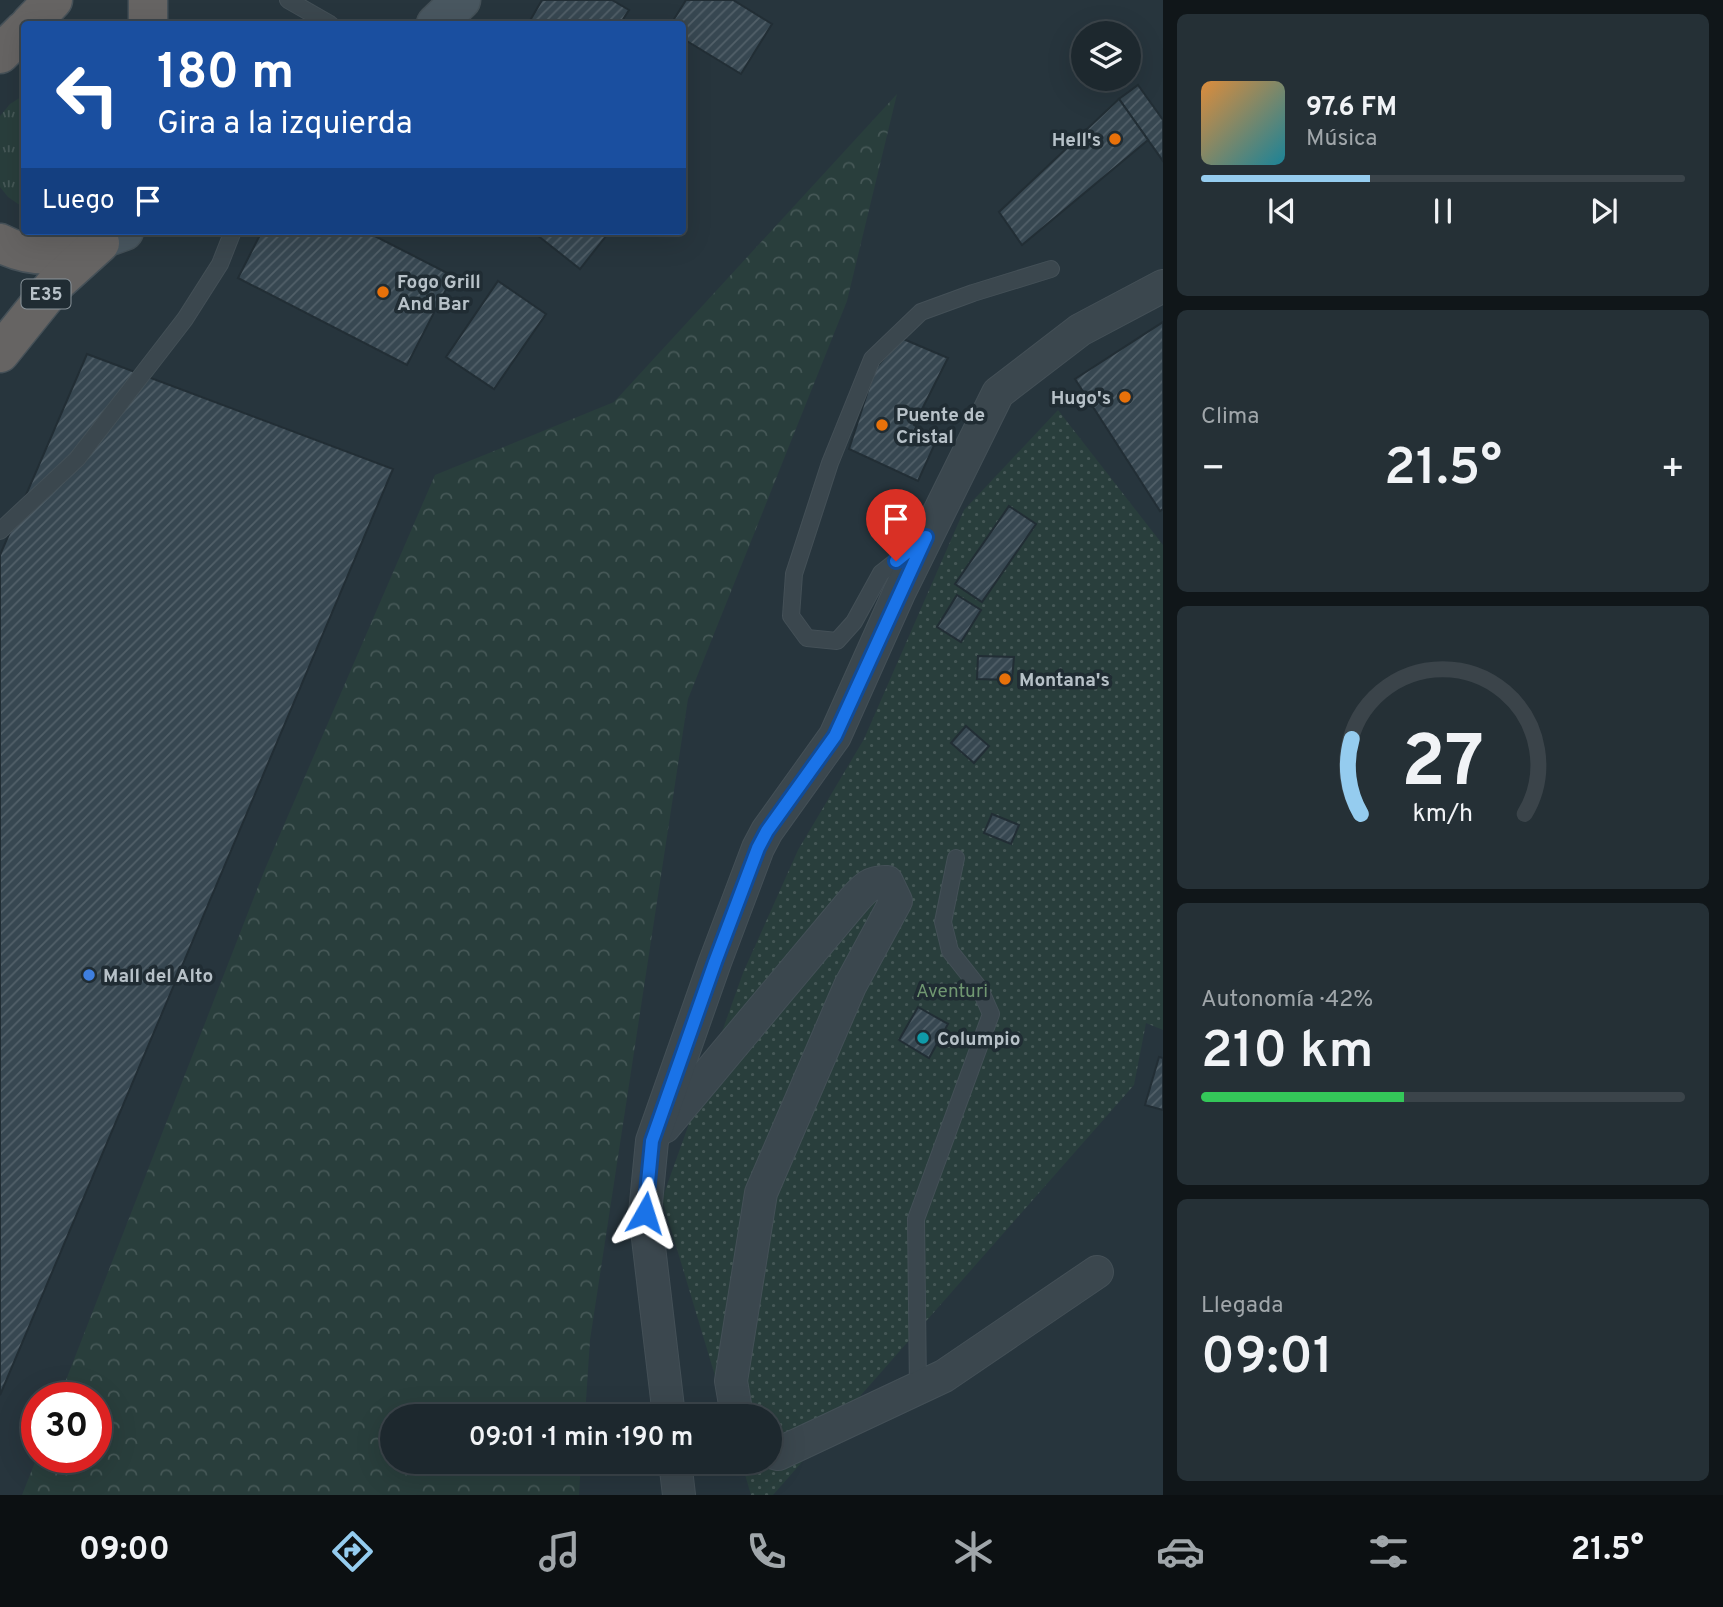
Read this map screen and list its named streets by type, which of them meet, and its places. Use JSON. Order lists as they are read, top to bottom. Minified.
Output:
{"streets":{"highway":["E35"]},"parks":["Aventuri"],"places":["Hell's","Fogo Grill And Bar","Hugo's","Puente de Cristal","Montana's","Mall del Alto","Columpio"],"page":{"turn":["180 m","Gira a la izquierda"],"song":["97.6 FM","Música"],"then":"Luego","tile":["Clima",["Autonomía · 42%","210 km"],["Llegada","09:01"]],"heat":["−","21.5°","+"],"limit":"30","trip":"09:01 · 1 min · 190 m","tabs":["09:00","21.5°"],"gauge":["27","km/h"]}}
